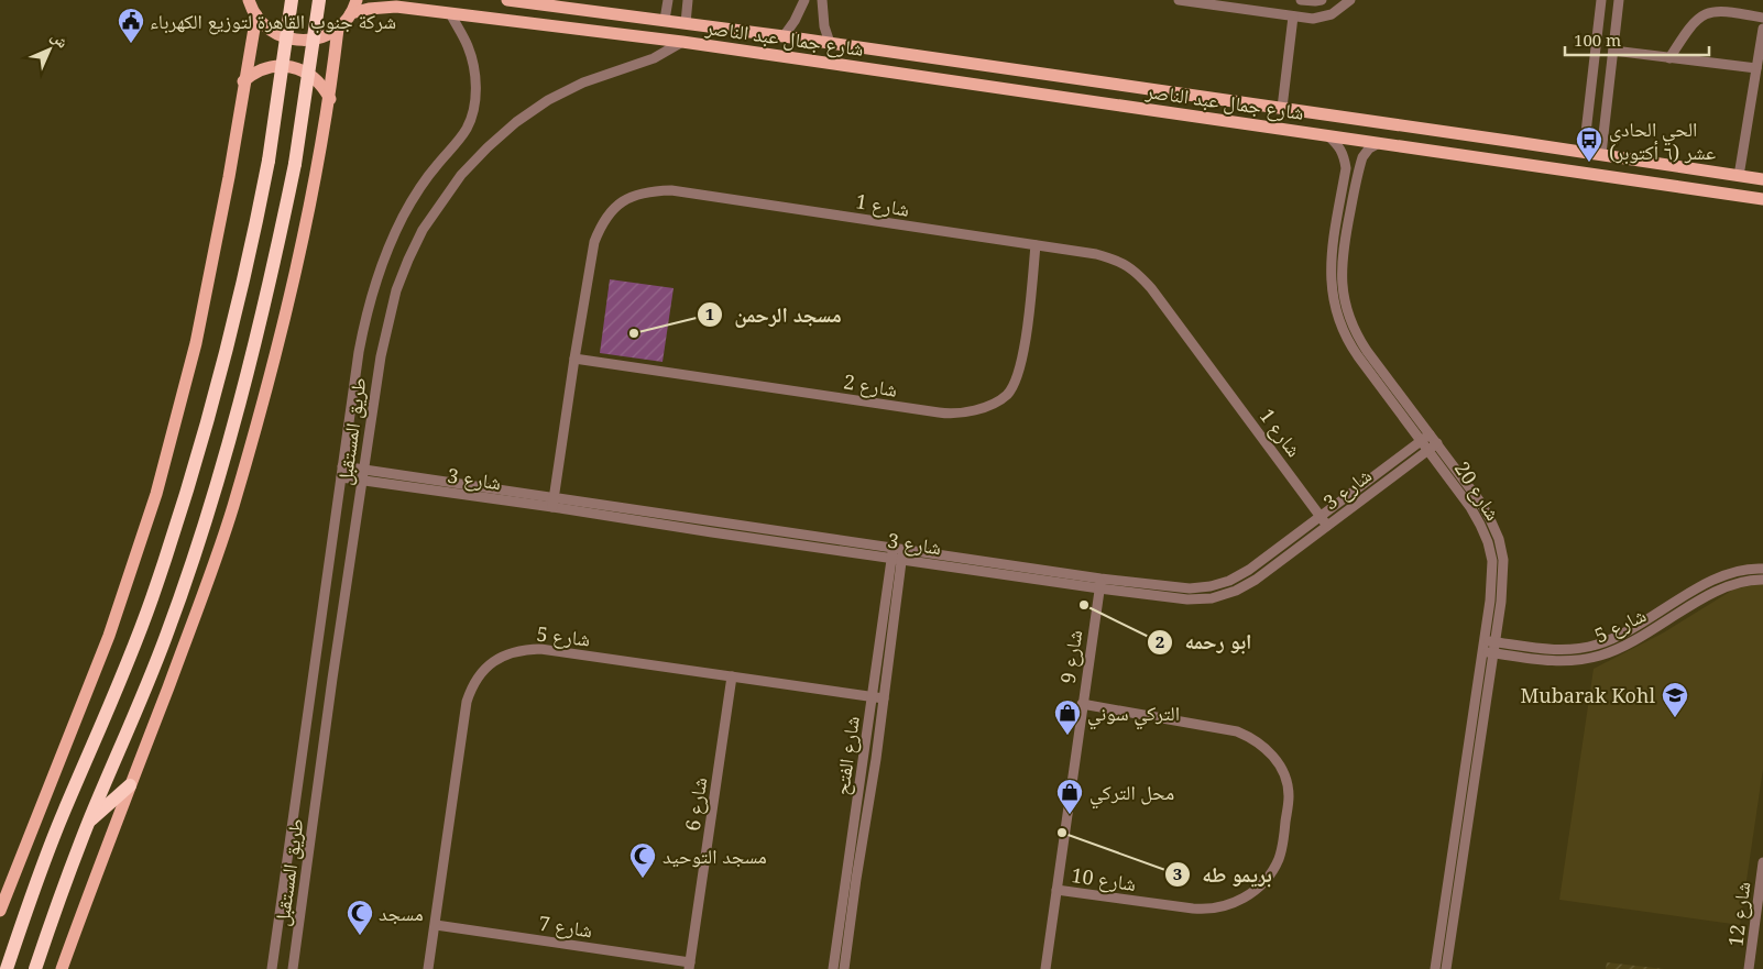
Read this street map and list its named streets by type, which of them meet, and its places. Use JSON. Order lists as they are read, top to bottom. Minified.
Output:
{"streets":{"main road":["شارع جمال عبد الناصر"],"street":["شارع 1","شارع 2","طريق المستقبل","شارع 3","شارع 20","شارع 5","شارع 9","شارع الفتح","شارع 6","شارع 10","شارع 12","شارع 7"]},"crossings":[["شارع جمال عبد الناصر","طريق المستقبل"],["شارع جمال عبد الناصر","شارع 20"],["شارع 1","شارع 2"],["شارع 1","شارع 3"],["طريق المستقبل","شارع 3"],["شارع 3","شارع 20"],["شارع 3","شارع 9"],["شارع 3","شارع الفتح"],["شارع 20","شارع 5"],["شارع 5","شارع الفتح"],["شارع 5","شارع 6"],["شارع 5","شارع 7"],["شارع 9","شارع 10"],["شارع 6","شارع 7"]],"places":{"public building":["شركة جنوب القاهرة لتوزيع الكهرباء"],"bus stop":["الحي الحادي عشر (٦ أكتوبر)"],"other":["مسجد الرحمن","ابو رحمه","بريمو طه"],"school or university":["Mubarak Kohl"],"shop":["التركي سوني","محل التركي"],"mosque":["مسجد التوحيد","مسجد"]},"scale_bar":"100 m","north":"top right"}
